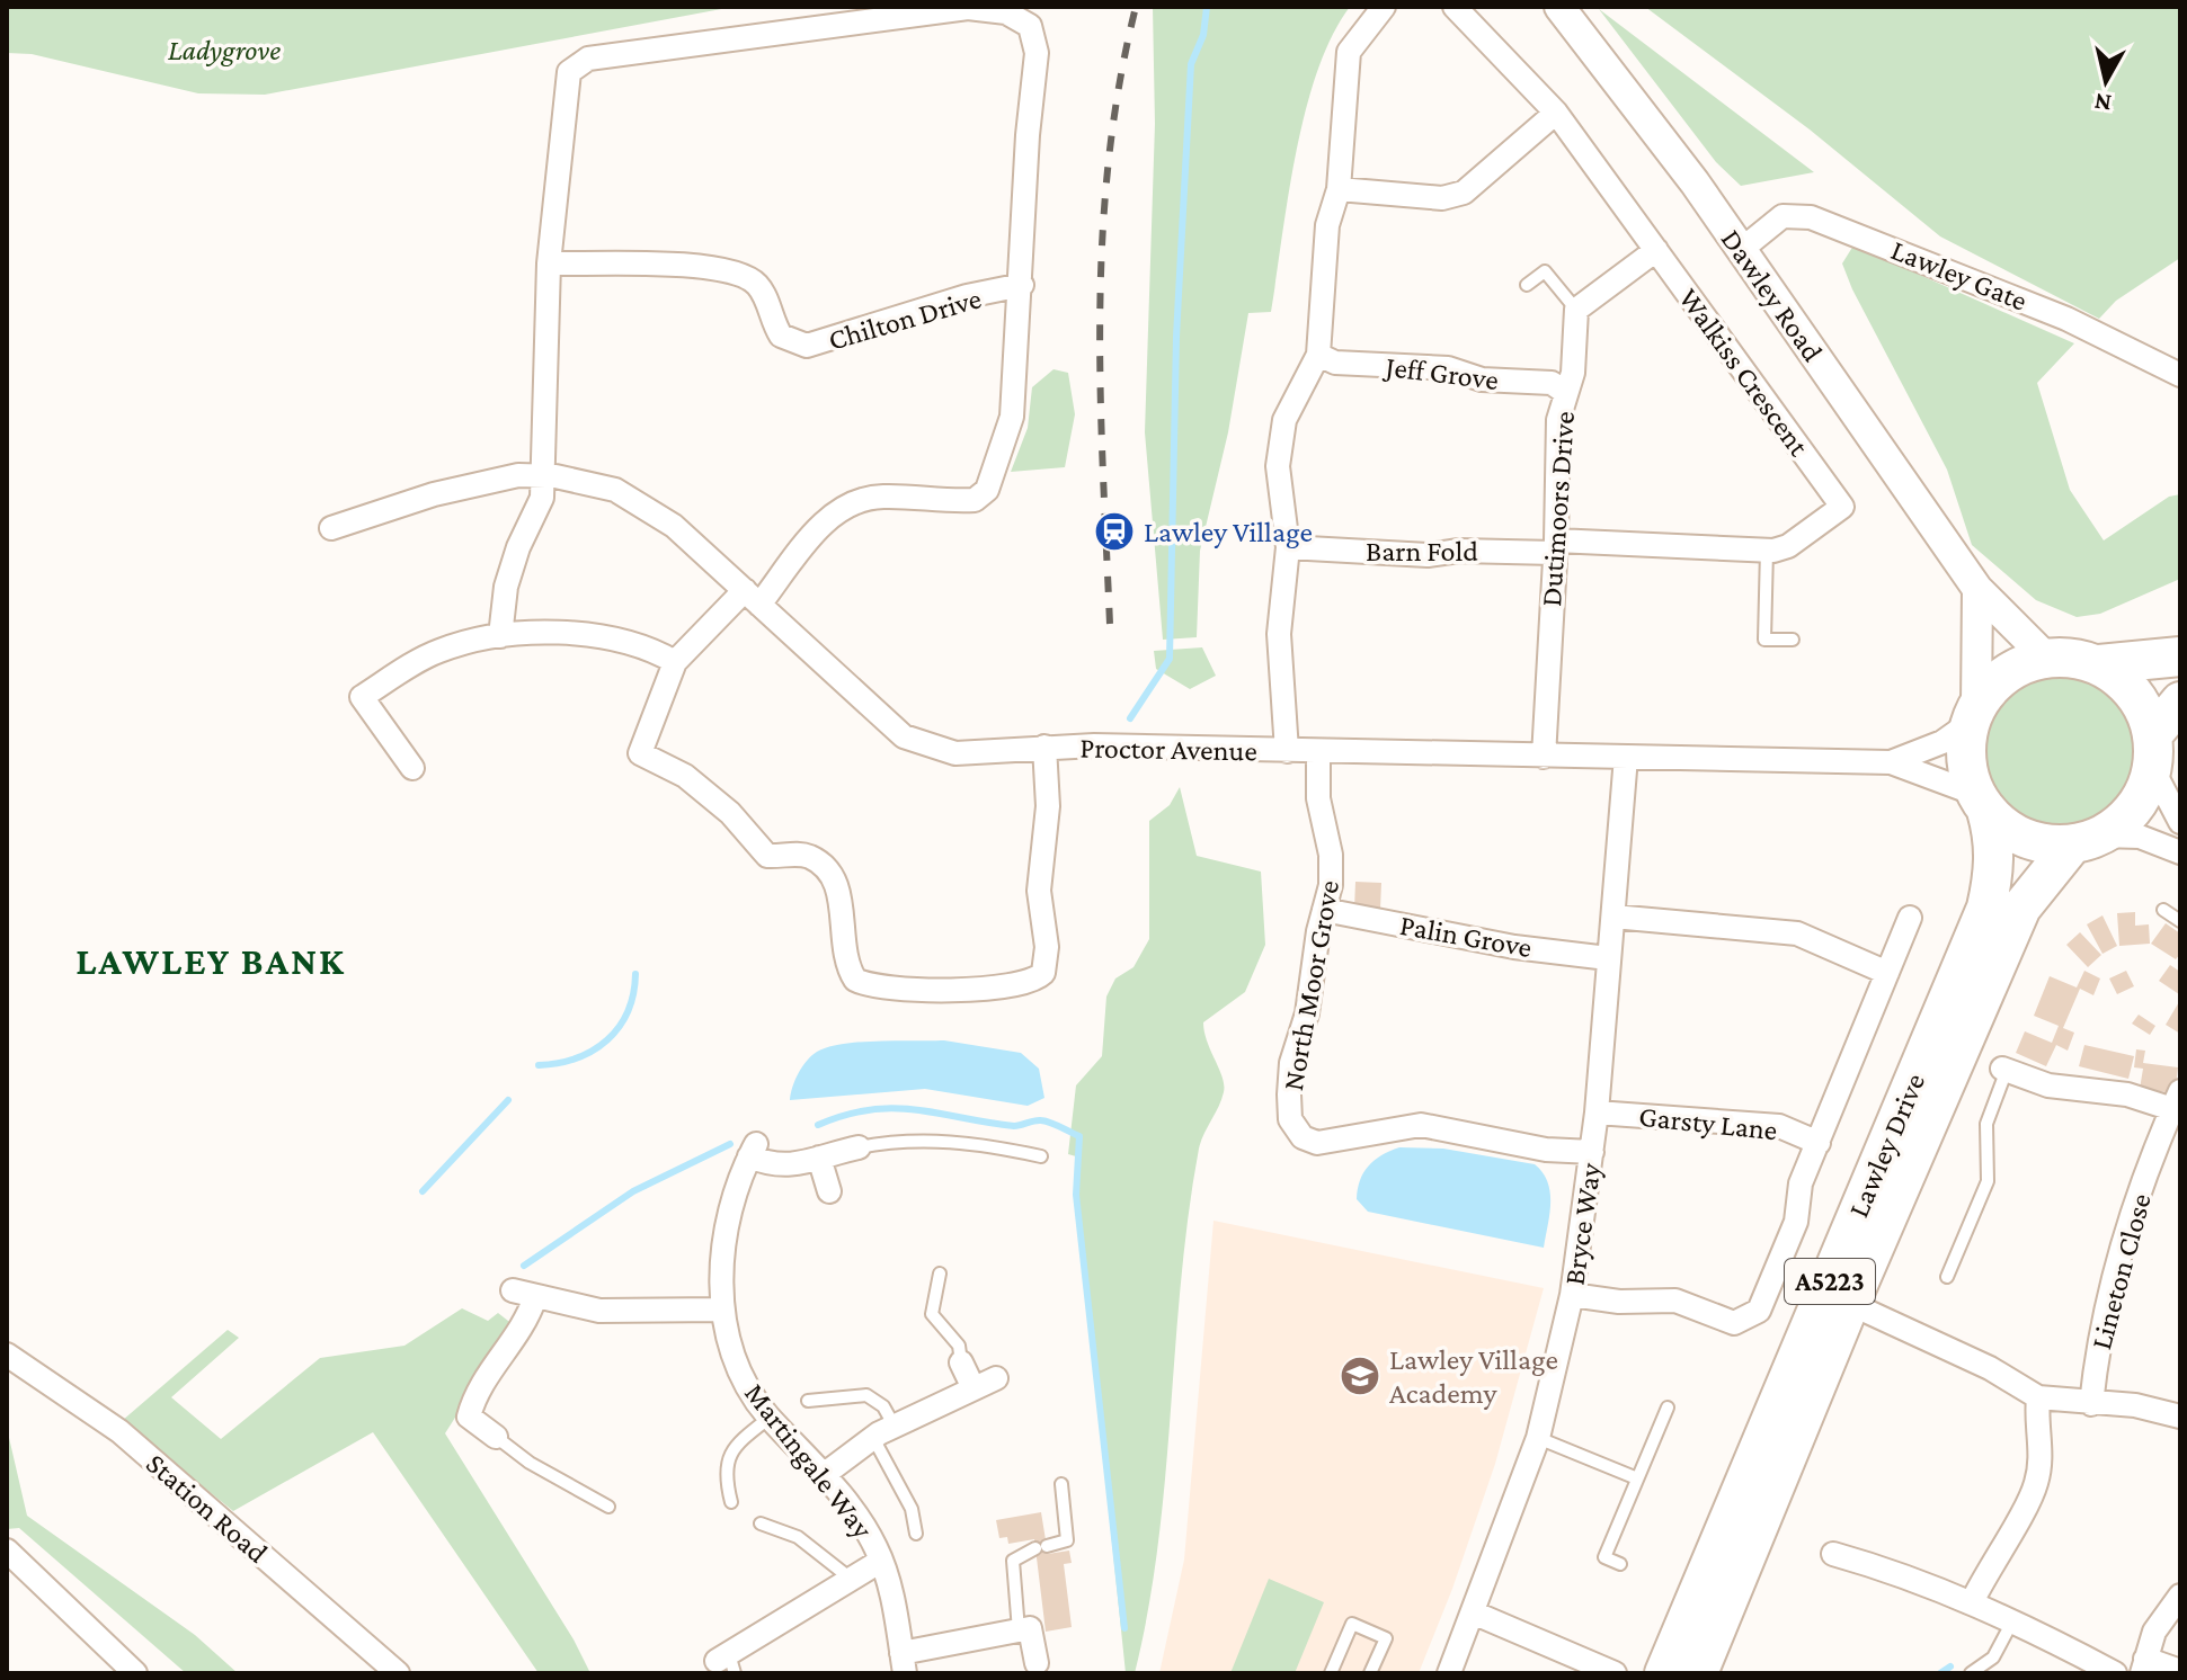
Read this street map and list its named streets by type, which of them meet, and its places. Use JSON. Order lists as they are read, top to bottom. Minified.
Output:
{"streets":{"main road":["Lawley Drive","A5223"],"street":["Lawley Gate","Dawley Road","Chilton Drive","Walkiss Crescent","Jeff Grove","Dutimoors Drive","Barn Fold","Proctor Avenue","Palin Grove","North Moor Grove","Garsty Lane","Bryce Way","Lineton Close","Martingale Way","Station Road"]},"crossings":[["Lawley Gate","Dawley Road"],["Dawley Road","Proctor Avenue"],["Dawley Road","Lawley Drive"],["Dawley Road","A5223"],["Chilton Drive","Proctor Avenue"],["Walkiss Crescent","Dutimoors Drive"],["Walkiss Crescent","Barn Fold"],["Jeff Grove","Dutimoors Drive"],["Dutimoors Drive","Barn Fold"],["Dutimoors Drive","Proctor Avenue"],["Proctor Avenue","North Moor Grove"],["Proctor Avenue","Lawley Drive"],["Proctor Avenue","Bryce Way"],["Proctor Avenue","A5223"],["Palin Grove","North Moor Grove"],["Palin Grove","Bryce Way"],["North Moor Grove","Bryce Way"],["Garsty Lane","Bryce Way"],["Lawley Drive","A5223"]],"districts":["LAWLEY BANK"],"parks":["Ladygrove"],"places":{"station":["Lawley Village"],"school or university":["Lawley Village Academy"]},"north":"bottom"}
